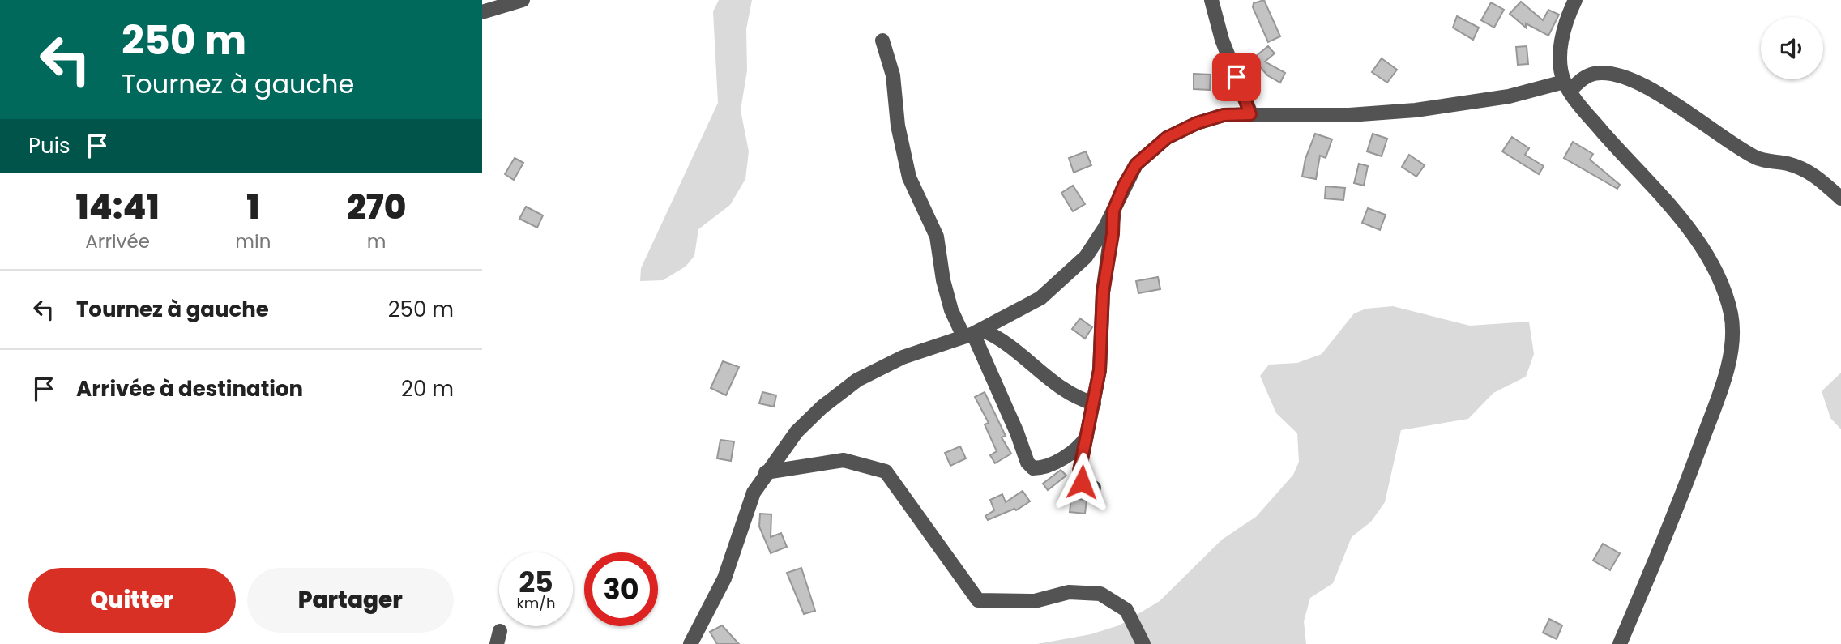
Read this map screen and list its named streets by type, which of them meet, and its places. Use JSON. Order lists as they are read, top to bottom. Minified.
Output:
{"page":{"turn":["250 m","Tournez à gauche"],"then":"Puis","eta":["14:41","Arrivée","1","min","270","m"],"list":[{"name":"Tournez à gauche","value":"250 m"},{"name":"Arrivée à destination","value":"20 m"}],"speed":"25 km/h","limit":"30","buttons":["Quitter","Partager"]}}
